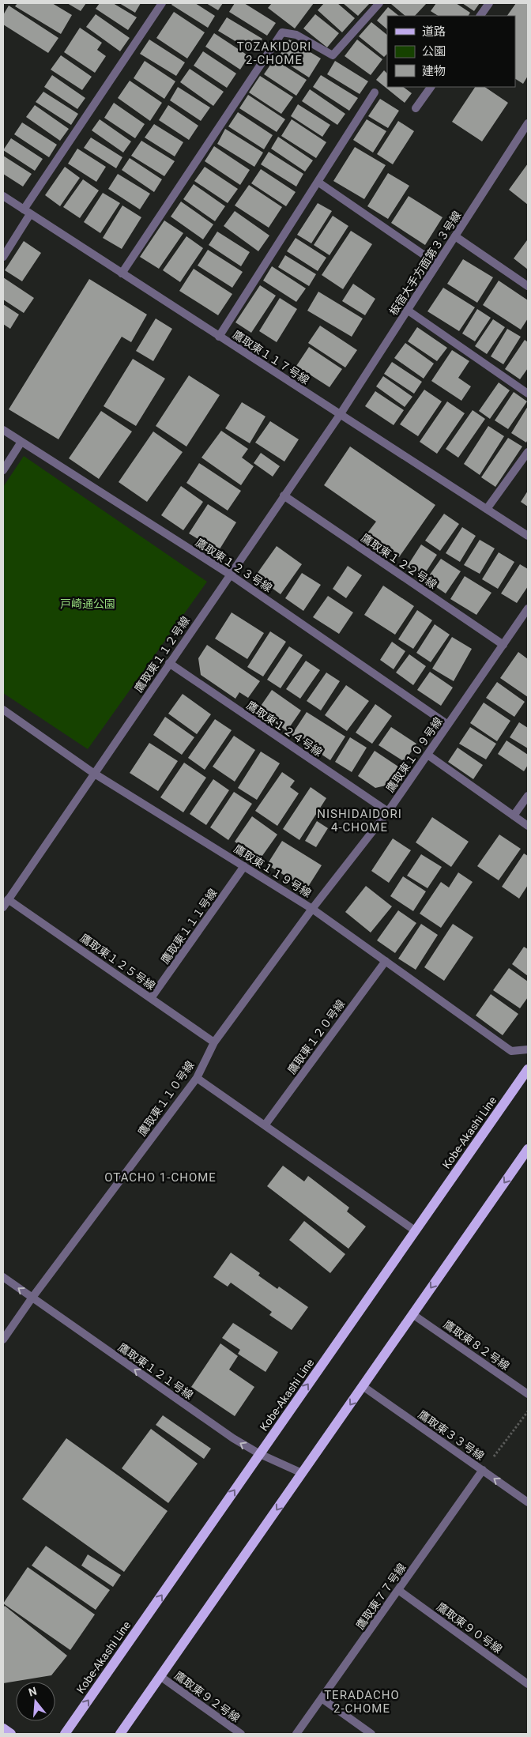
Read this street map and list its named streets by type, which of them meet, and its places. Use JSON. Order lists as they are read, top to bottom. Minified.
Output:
{"streets":{"main road":["Kobe-Akashi Line"],"street":["板宿大手方面第３３号線","鷹取東１１７号線","鷹取東１２２号線","鷹取東１２３号線","鷹取東１１２号線","鷹取東１２４号線","鷹取東１０９号線","鷹取東１１９号線","鷹取東１１１号線","鷹取東１２５号線","鷹取東１２０号線","鷹取東１１０号線","鷹取東８２号線","鷹取東１２１号線","鷹取東３３号線","鷹取東７７号線","鷹取東９０号線","鷹取東９２号線"]},"crossings":[["板宿大手方面第３３号線","鷹取東１１７号線"],["板宿大手方面第３３号線","鷹取東１１２号線"],["鷹取東１１７号線","鷹取東１１２号線"],["鷹取東１２２号線","鷹取東１１２号線"],["鷹取東１２２号線","鷹取東１０９号線"],["鷹取東１２３号線","鷹取東１１２号線"],["鷹取東１２３号線","鷹取東１０９号線"],["鷹取東１１２号線","鷹取東１２４号線"],["鷹取東１１２号線","鷹取東１１９号線"],["鷹取東１１２号線","鷹取東１２５号線"],["鷹取東１２４号線","鷹取東１０９号線"],["鷹取東１０９号線","鷹取東１１９号線"],["鷹取東１０９号線","鷹取東１１０号線"],["鷹取東１１９号線","鷹取東１１１号線"],["鷹取東１１９号線","鷹取東１２０号線"],["鷹取東１１９号線","鷹取東１１０号線"],["鷹取東１１１号線","鷹取東１２５号線"],["鷹取東１２５号線","鷹取東１１０号線"],["鷹取東１１０号線","鷹取東１２１号線"],["Kobe-Akashi Line","鷹取東１２１号線"],["鷹取東３３号線","鷹取東７７号線"],["鷹取東７７号線","鷹取東９０号線"]],"one_way":["鷹取東１２１号線"],"districts":["TOZAKIDORI 2-CHOME","NISHIDAIDORI 4-CHOME","OTACHO 1-CHOME","TERADACHO 2-CHOME"],"parks":["戸崎通公園"],"legend":["道路","公園","建物"],"north":"top"}
